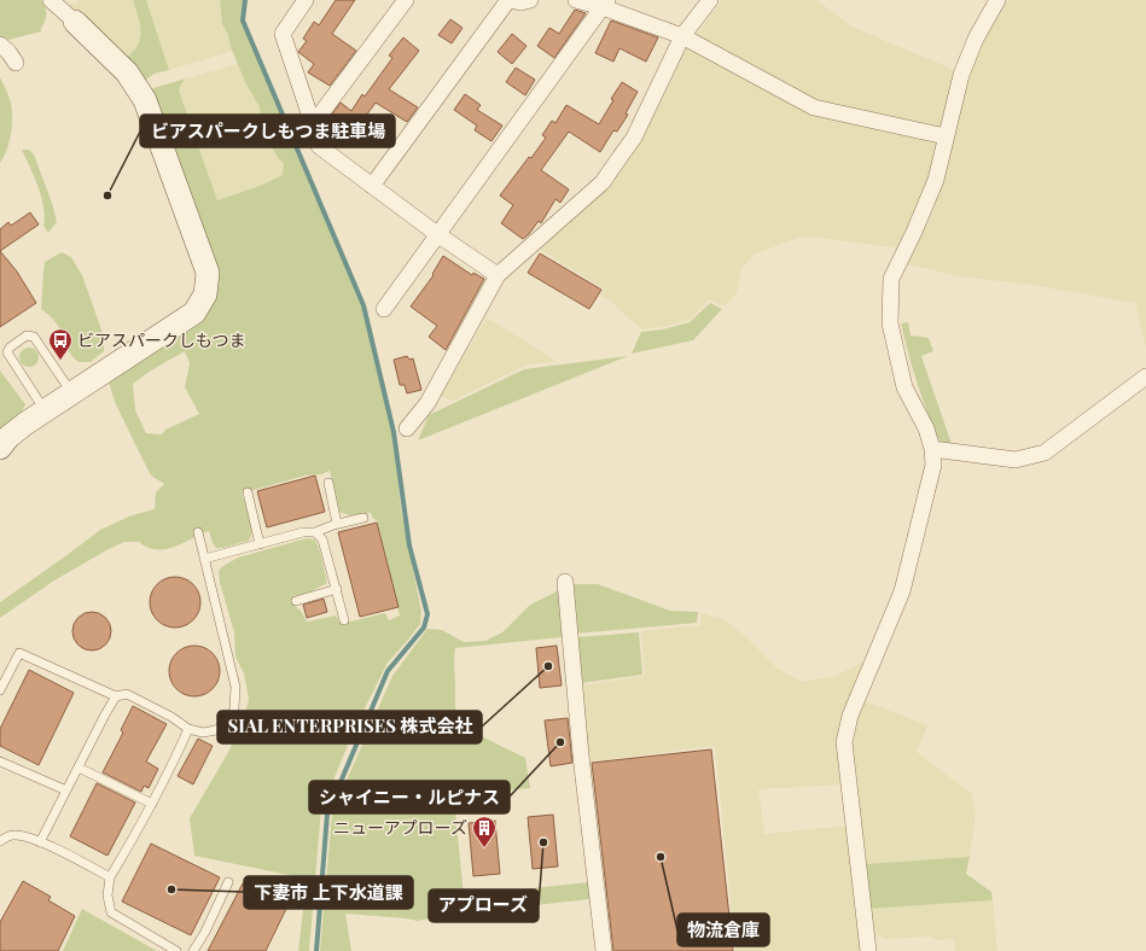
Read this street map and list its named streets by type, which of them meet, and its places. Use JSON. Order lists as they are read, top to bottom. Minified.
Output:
{"places":{"other":["ビアスパークしもつま駐車場","SIAL ENTERPRISES 株式会社","シャイニー・ルピナス","アプローズ","物流倉庫","下妻市 上下水道課"],"bus stop":["ビアスパークしもつま"],"building":["ニューアプローズ"]}}
